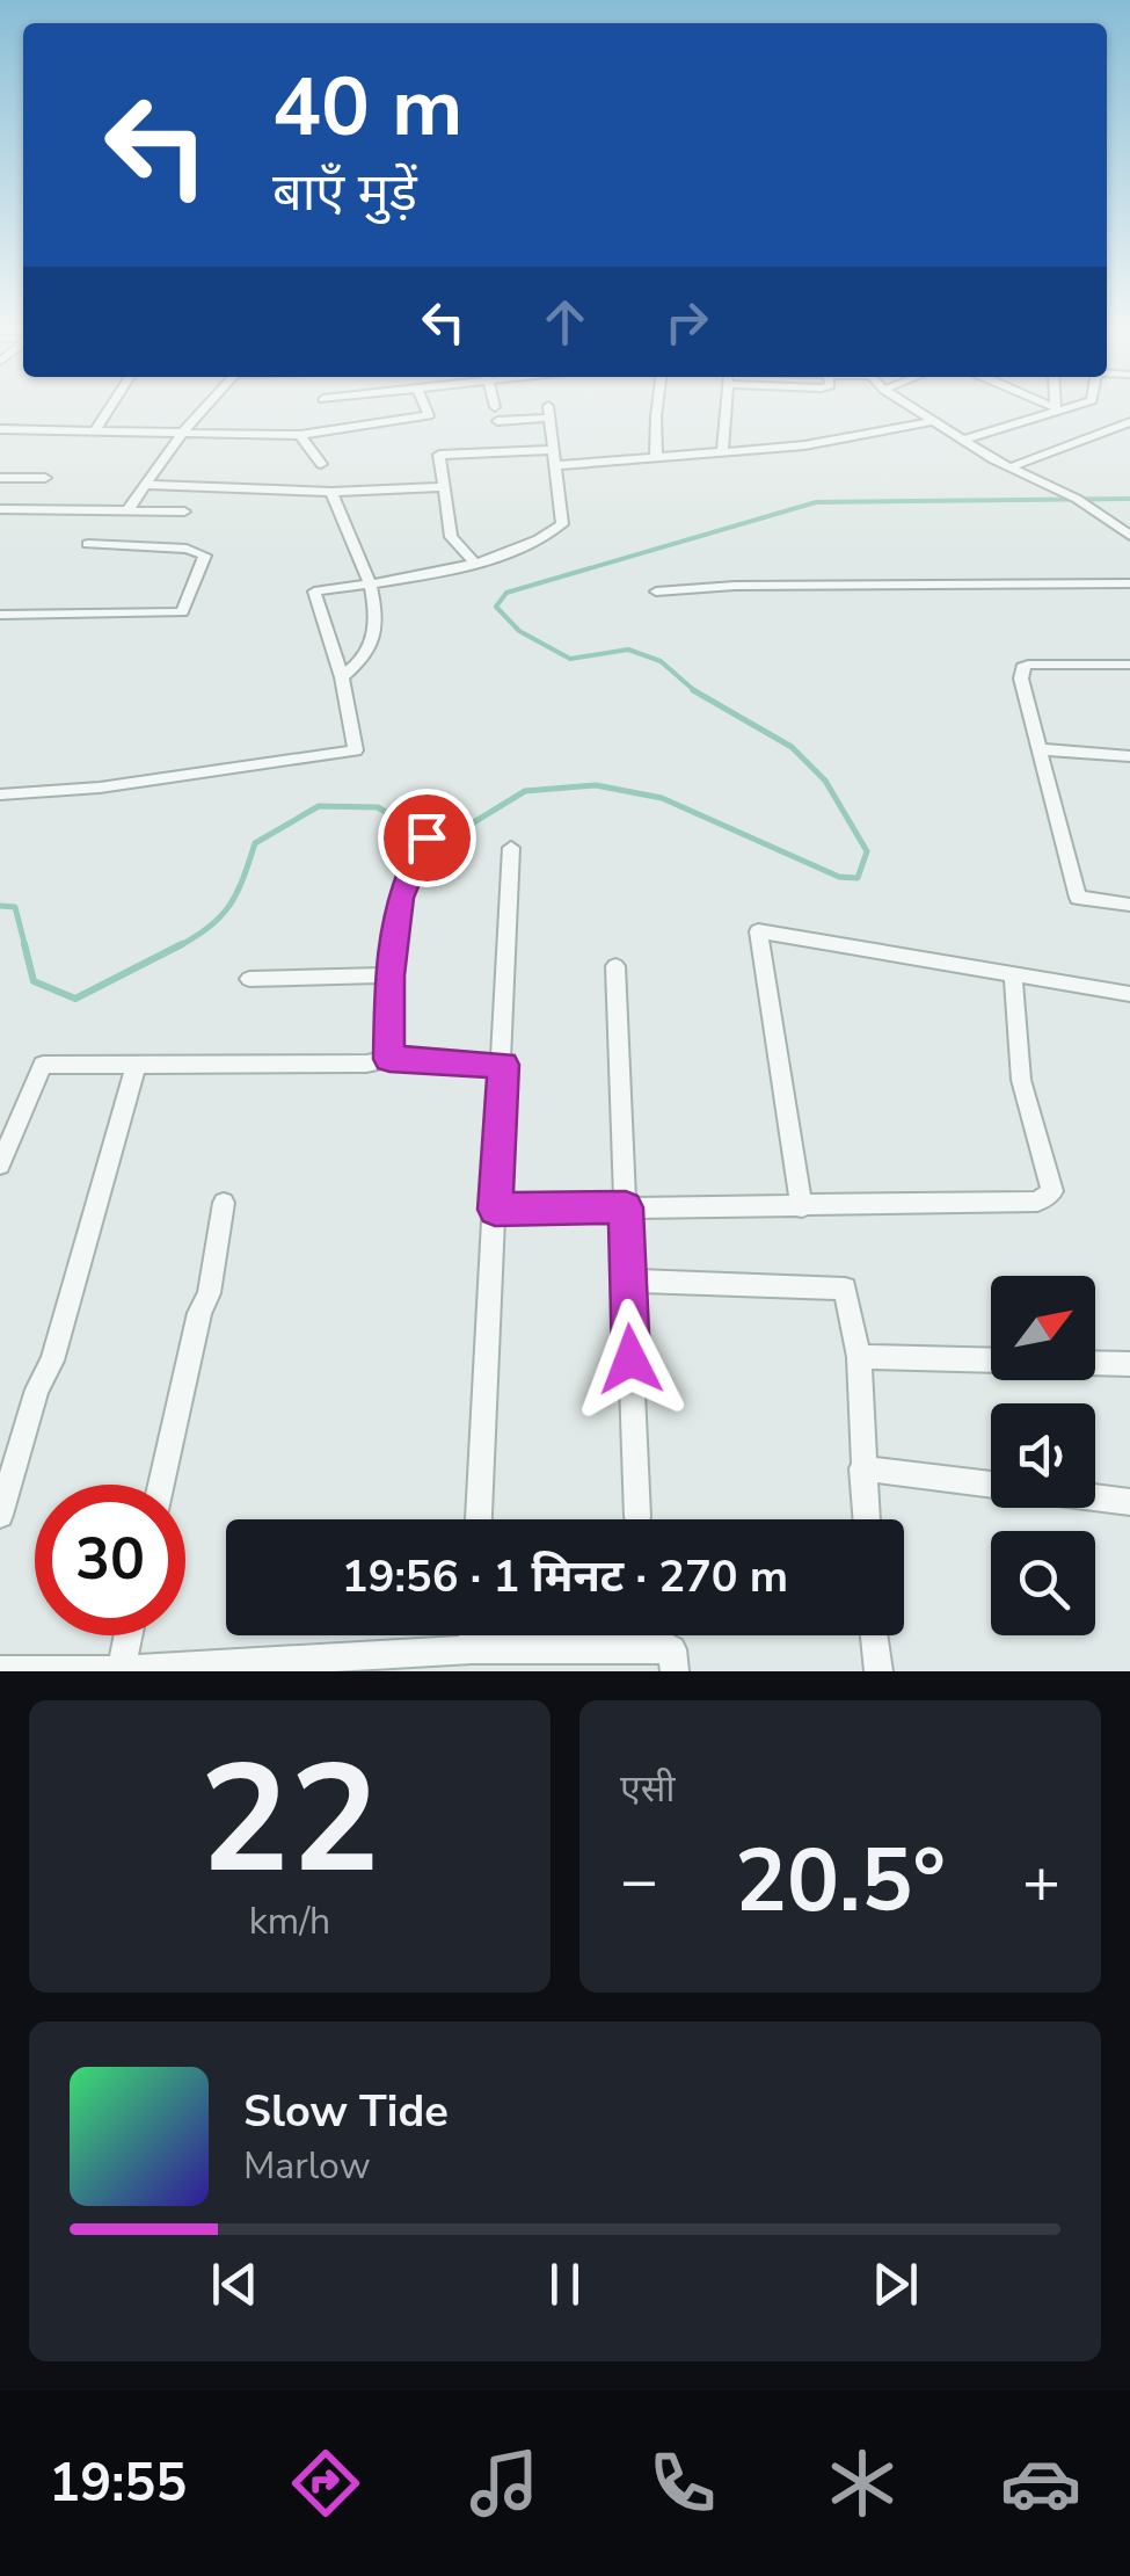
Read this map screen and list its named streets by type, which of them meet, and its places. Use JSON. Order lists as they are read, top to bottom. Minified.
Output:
{"north":"top right","page":{"turn":["40 m","बाएँ मुड़ें"],"limit":"30","trip":"19:56 · 1 मिनट · 270 m","tile":[["22","km/h"],"एसी"],"heat":["−","20.5°","+"],"song":["Slow Tide","Marlow"],"tabs":"19:55"}}
